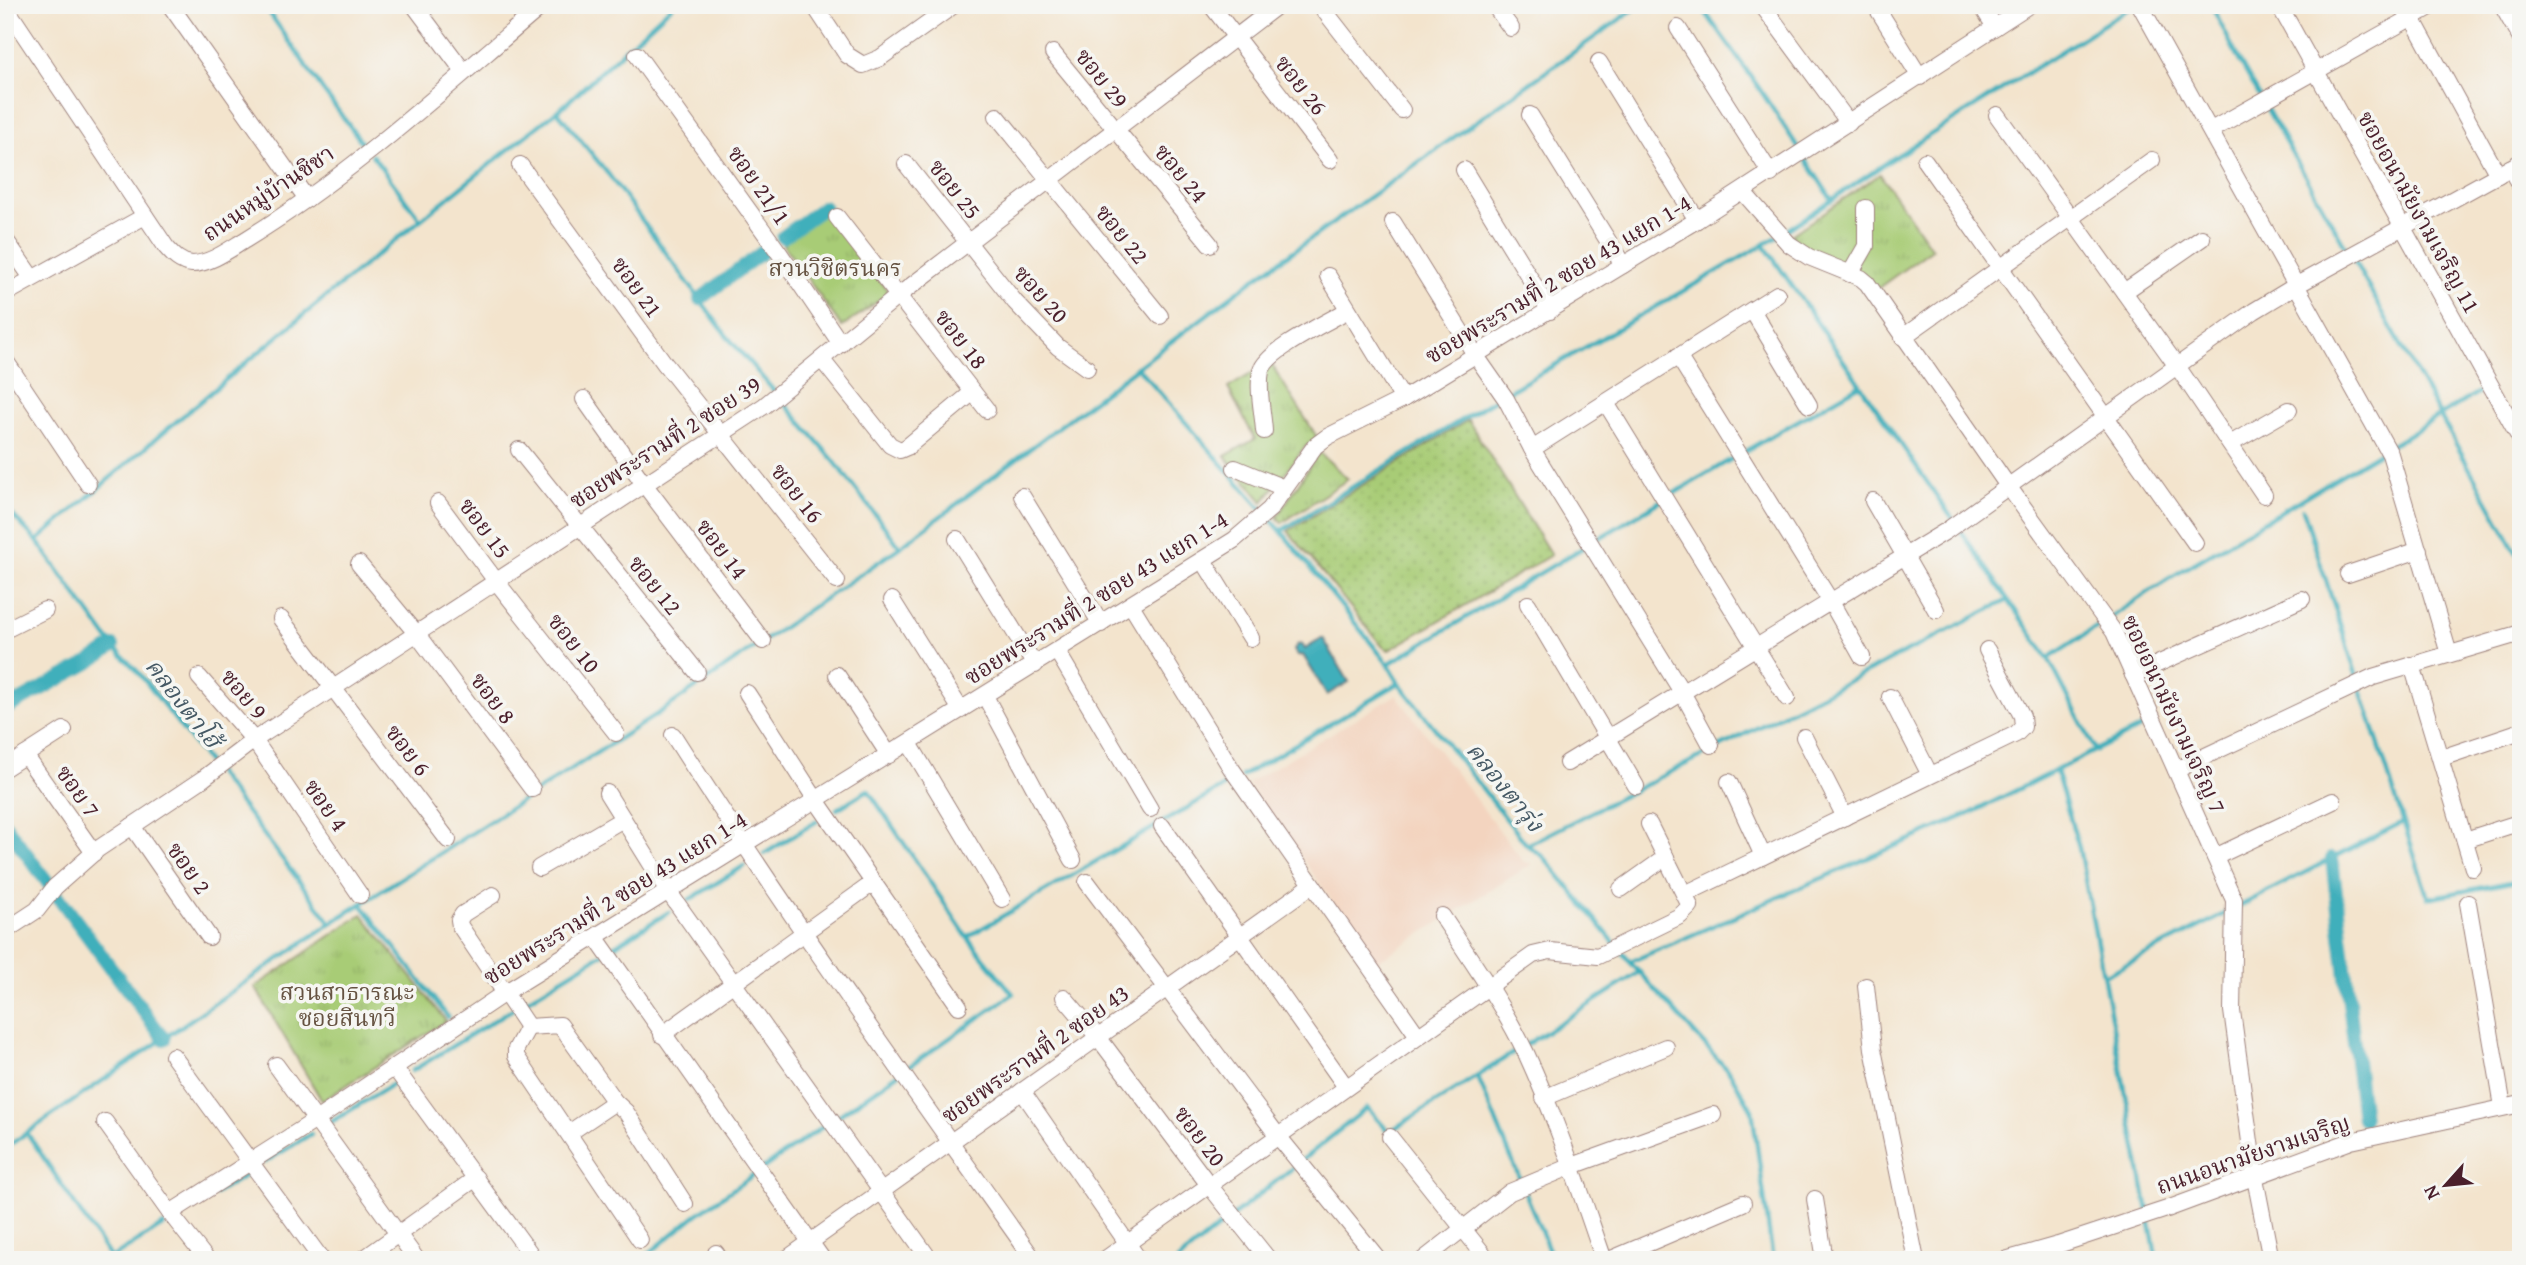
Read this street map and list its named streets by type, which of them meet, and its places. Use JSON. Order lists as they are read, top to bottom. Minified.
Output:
{"streets":{"street":["ซอย 29","ซอย 26","ซอย 24","ซอย 21/1","ซอย 25","ถนนหมู่บ้านชิชา","ซอยอนามัยงามเจริญ 11","ซอย 22","ซอยพระรามที่ 2 ซอย 43 แยก 1-4","ซอย 21","ซอย 20","ซอย 18","ซอยพระรามที่ 2 ซอย 39","ซอย 16","ซอย 15","ซอย 14","ซอย 12","ซอย 10","ซอย 9","ซอย 8","ซอยอนามัยงามเจริญ 7","ซอย 6","ซอย 7","ซอย 4","ซอย 2","ซอยพระรามที่ 2 ซอย 43","ถนนอนามัยงามเจริญ"]},"crossings":[["ซอย 29","ซอย 24"],["ซอย 29","ซอยพระรามที่ 2 ซอย 39"],["ซอย 26","ซอยพระรามที่ 2 ซอย 39"],["ซอย 24","ซอยพระรามที่ 2 ซอย 39"],["ซอย 21/1","ซอยพระรามที่ 2 ซอย 39"],["ซอย 25","ซอย 20"],["ซอย 25","ซอยพระรามที่ 2 ซอย 39"],["ซอย 22","ซอยพระรามที่ 2 ซอย 39"],["ซอยพระรามที่ 2 ซอย 43 แยก 1-4","ซอยอนามัยงามเจริญ 7"],["ซอย 21","ซอยพระรามที่ 2 ซอย 39"],["ซอย 21","ซอย 16"],["ซอย 20","ซอยพระรามที่ 2 ซอย 39"],["ซอย 20","ซอยพระรามที่ 2 ซอย 43"],["ซอย 18","ซอยพระรามที่ 2 ซอย 39"],["ซอยพระรามที่ 2 ซอย 39","ซอย 16"],["ซอยพระรามที่ 2 ซอย 39","ซอย 15"],["ซอยพระรามที่ 2 ซอย 39","ซอย 14"],["ซอยพระรามที่ 2 ซอย 39","ซอย 12"],["ซอยพระรามที่ 2 ซอย 39","ซอย 10"],["ซอยพระรามที่ 2 ซอย 39","ซอย 9"],["ซอยพระรามที่ 2 ซอย 39","ซอย 8"],["ซอยพระรามที่ 2 ซอย 39","ซอย 6"],["ซอยพระรามที่ 2 ซอย 39","ซอย 7"],["ซอยพระรามที่ 2 ซอย 39","ซอย 4"],["ซอยพระรามที่ 2 ซอย 39","ซอย 2"],["ซอย 15","ซอย 10"],["ซอย 9","ซอย 4"],["ซอยอนามัยงามเจริญ 7","ถนนอนามัยงามเจริญ"]],"water":["คลองตาโฮ้","คลองตารุ่ง"],"parks":["สวนวิชิตรนคร","สวนสาธารณะ ซอยสินทวี"],"north":"bottom left"}
